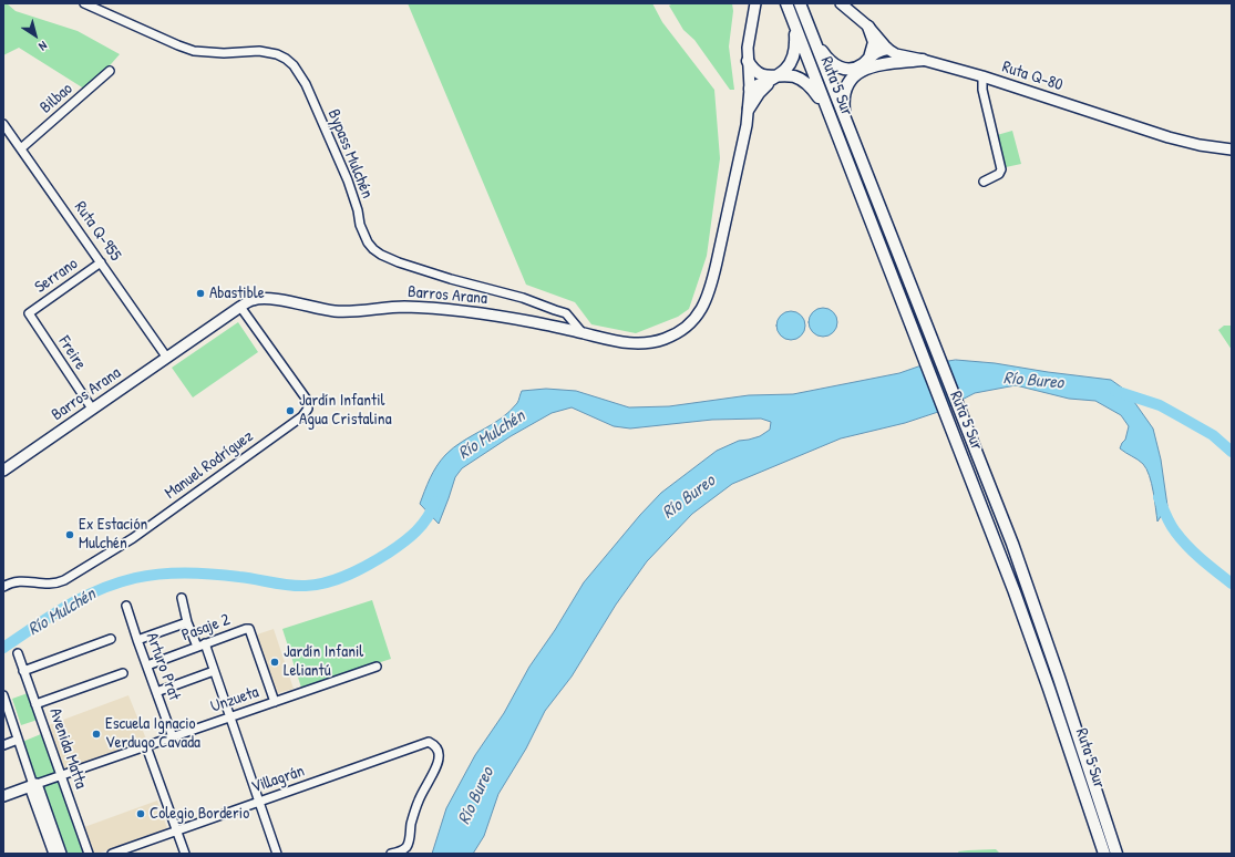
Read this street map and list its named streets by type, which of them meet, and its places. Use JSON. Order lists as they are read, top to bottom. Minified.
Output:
{"streets":{"highway":["Ruta 5 Sur"],"main road":["Ruta Q-80","Barros Arana","Unzueta"],"street":["Bilbao","Bypass Mulchén","Ruta Q-955","Serrano","Freire","Manuel Rodríguez","Pasaje 2","Arturo Prat","Avenida Matta","Villagrán"]},"crossings":[["Bilbao","Ruta Q-955"],["Bypass Mulchén","Barros Arana"],["Ruta Q-955","Serrano"],["Ruta Q-955","Barros Arana"],["Serrano","Freire"],["Barros Arana","Freire"],["Barros Arana","Manuel Rodríguez"],["Pasaje 2","Arturo Prat"],["Pasaje 2","Unzueta"],["Arturo Prat","Unzueta"],["Unzueta","Avenida Matta"]],"water":["Río Bureo","Río Mulchén"],"places":["Abastible","Jardín Infantil Agua Cristalina","Ex Estación Mulchén","Jardín Infanil Leliantú","Escuela Ignacio Verdugo Cavada","Colegio Borderio"],"north":"bottom right"}
